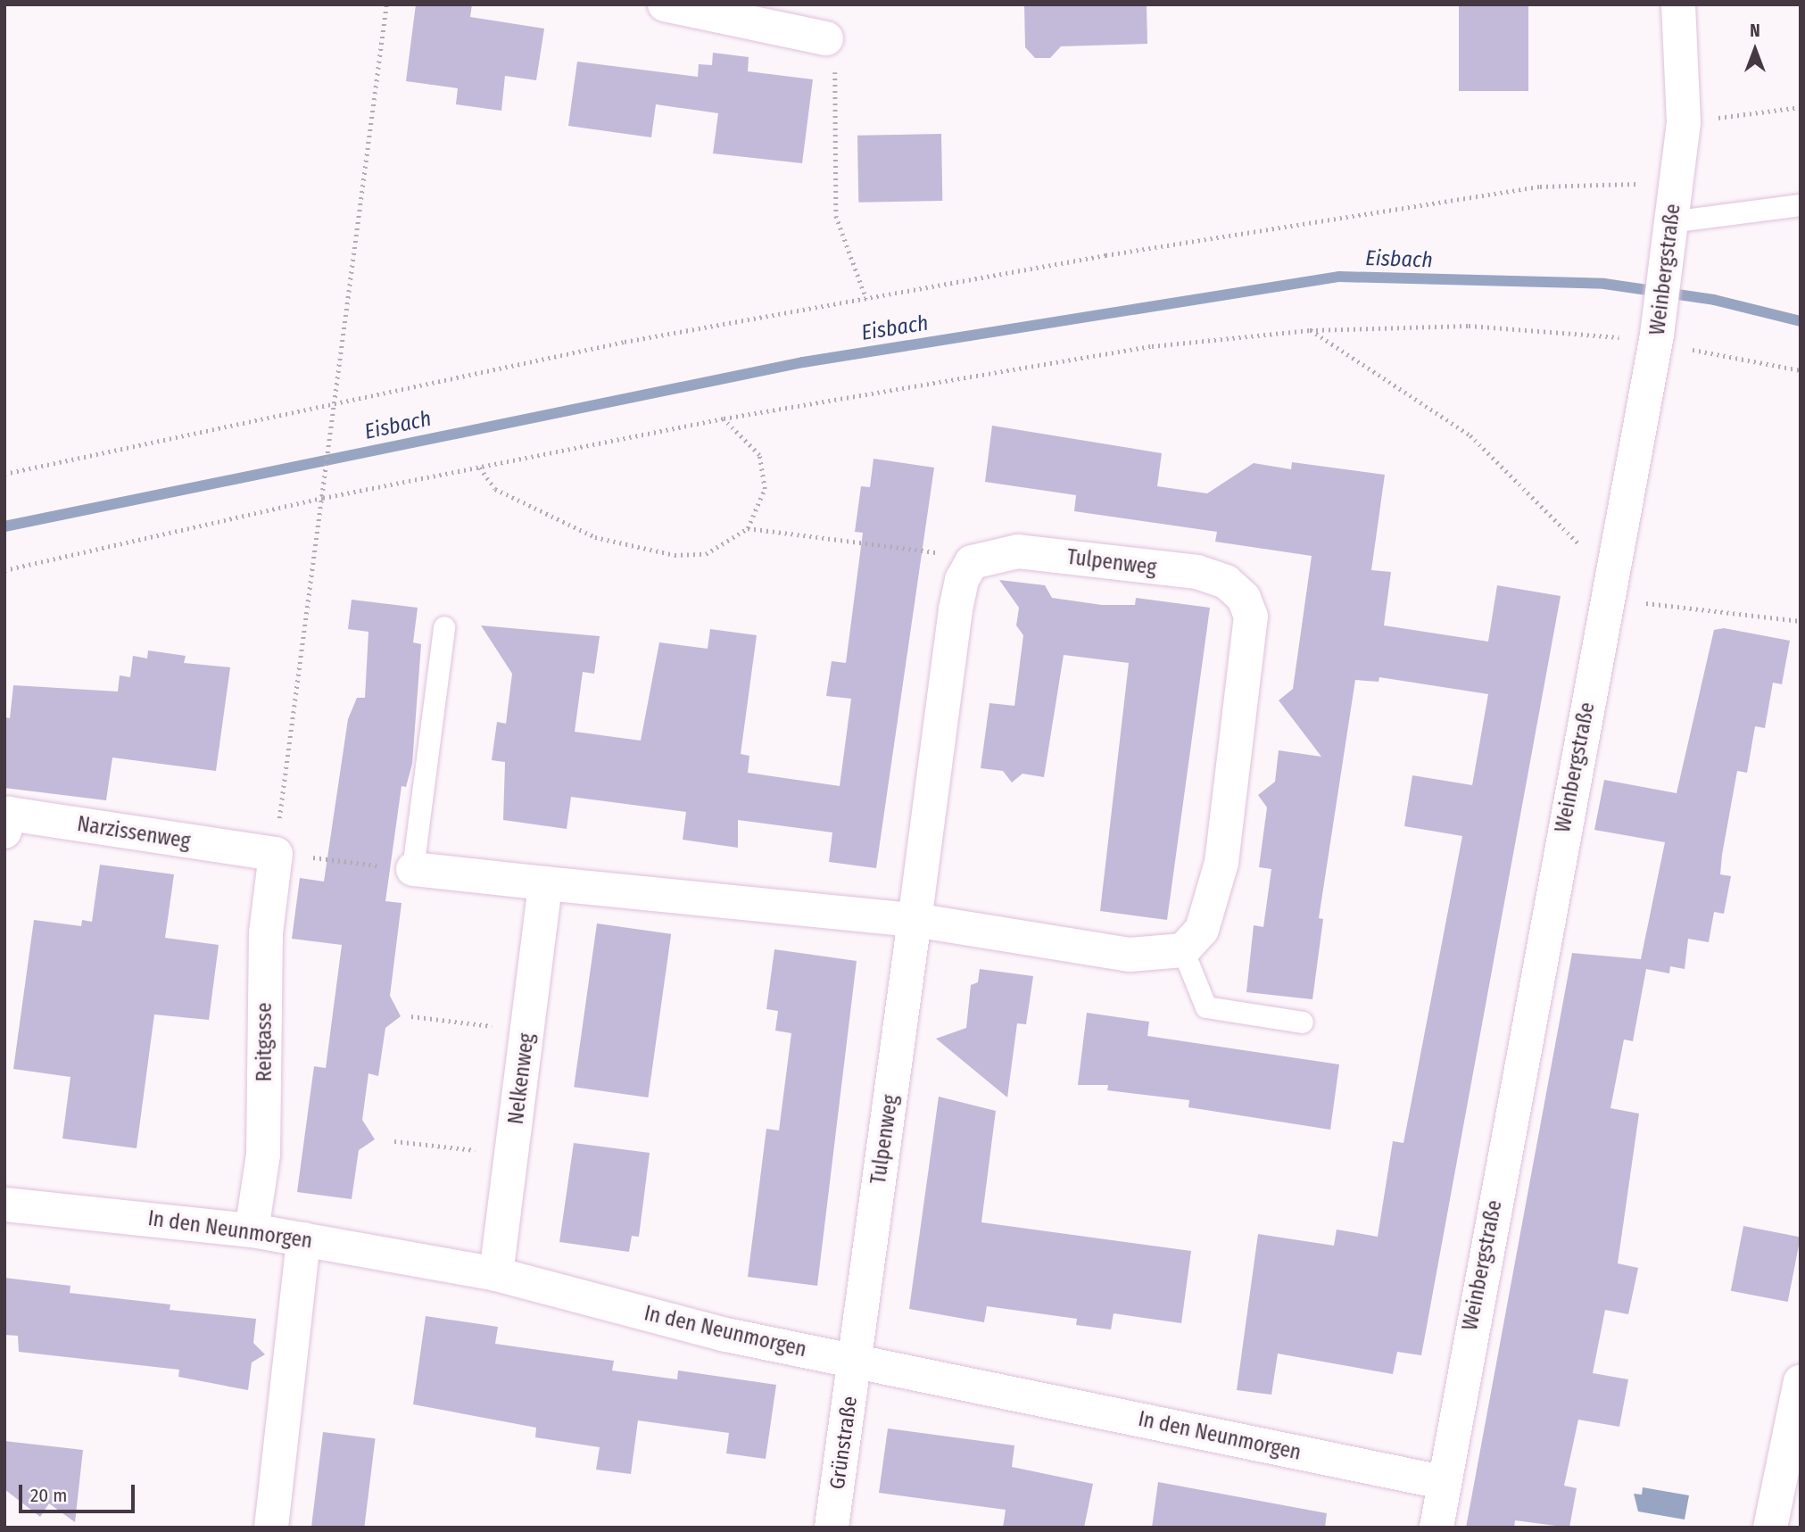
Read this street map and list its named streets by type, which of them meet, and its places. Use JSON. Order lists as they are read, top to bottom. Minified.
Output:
{"streets":{"street":["Weinbergstraße","Tulpenweg","Narzissenweg","Reitgasse","Nelkenweg","In den Neunmorgen","Grünstraße"]},"crossings":[["Weinbergstraße","In den Neunmorgen"],["Tulpenweg","In den Neunmorgen"],["Tulpenweg","Grünstraße"],["Narzissenweg","Reitgasse"],["Reitgasse","In den Neunmorgen"],["Nelkenweg","In den Neunmorgen"],["In den Neunmorgen","Grünstraße"]],"water":["Eisbach"],"scale_bar":"20 m","north":"top"}
